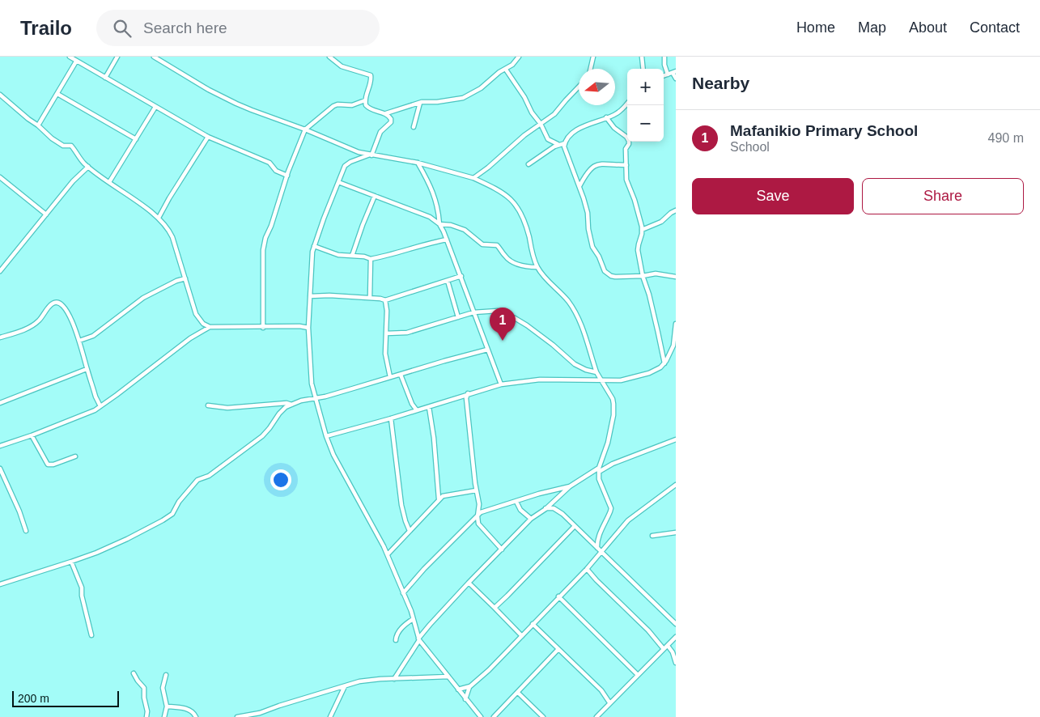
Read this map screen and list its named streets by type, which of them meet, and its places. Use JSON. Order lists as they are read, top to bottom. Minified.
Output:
{"scale_bar":"200 m","north":"left","page":{"header":"Trailo","search":"Search here","nav":["Home","Map","About","Contact"],"heading":"Nearby","map_buttons":["+","−"],"list":[{"mark":"1","name":"Mafanikio Primary School","note":"School","value":"490 m"}],"buttons":["Save","Share"],"pins":"1","scale":"200 m"}}
